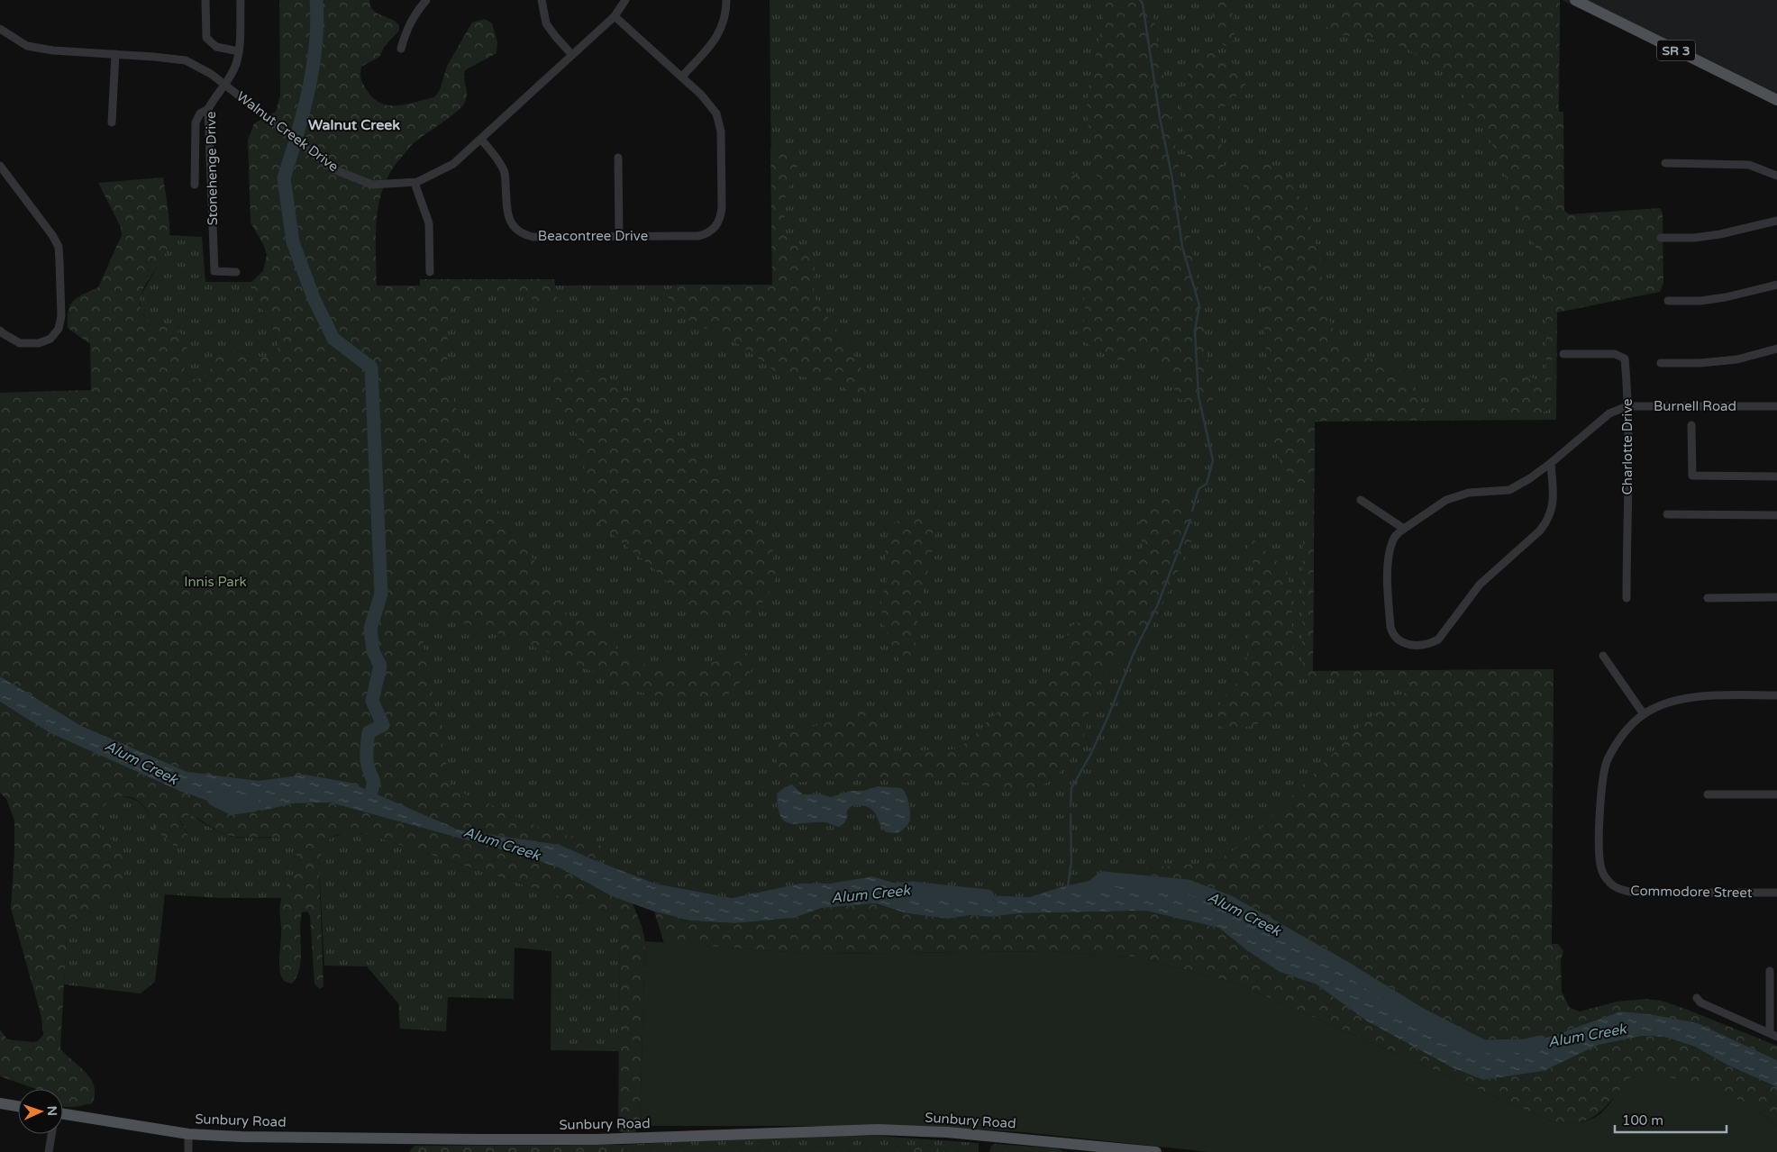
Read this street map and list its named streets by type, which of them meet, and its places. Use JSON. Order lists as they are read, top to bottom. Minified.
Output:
{"streets":{"main road":["SR 3","Sunbury Road"],"street":["Walnut Creek Drive","Stonehenge Drive","Beacontree Drive","Burnell Road","Charlotte Drive","Commodore Street"]},"crossings":[["Walnut Creek Drive","Stonehenge Drive"],["Walnut Creek Drive","Beacontree Drive"],["Burnell Road","Charlotte Drive"]],"districts":["Walnut Creek"],"water":["Alum Creek"],"parks":["Innis Park"],"scale_bar":"100 m","north":"right"}
